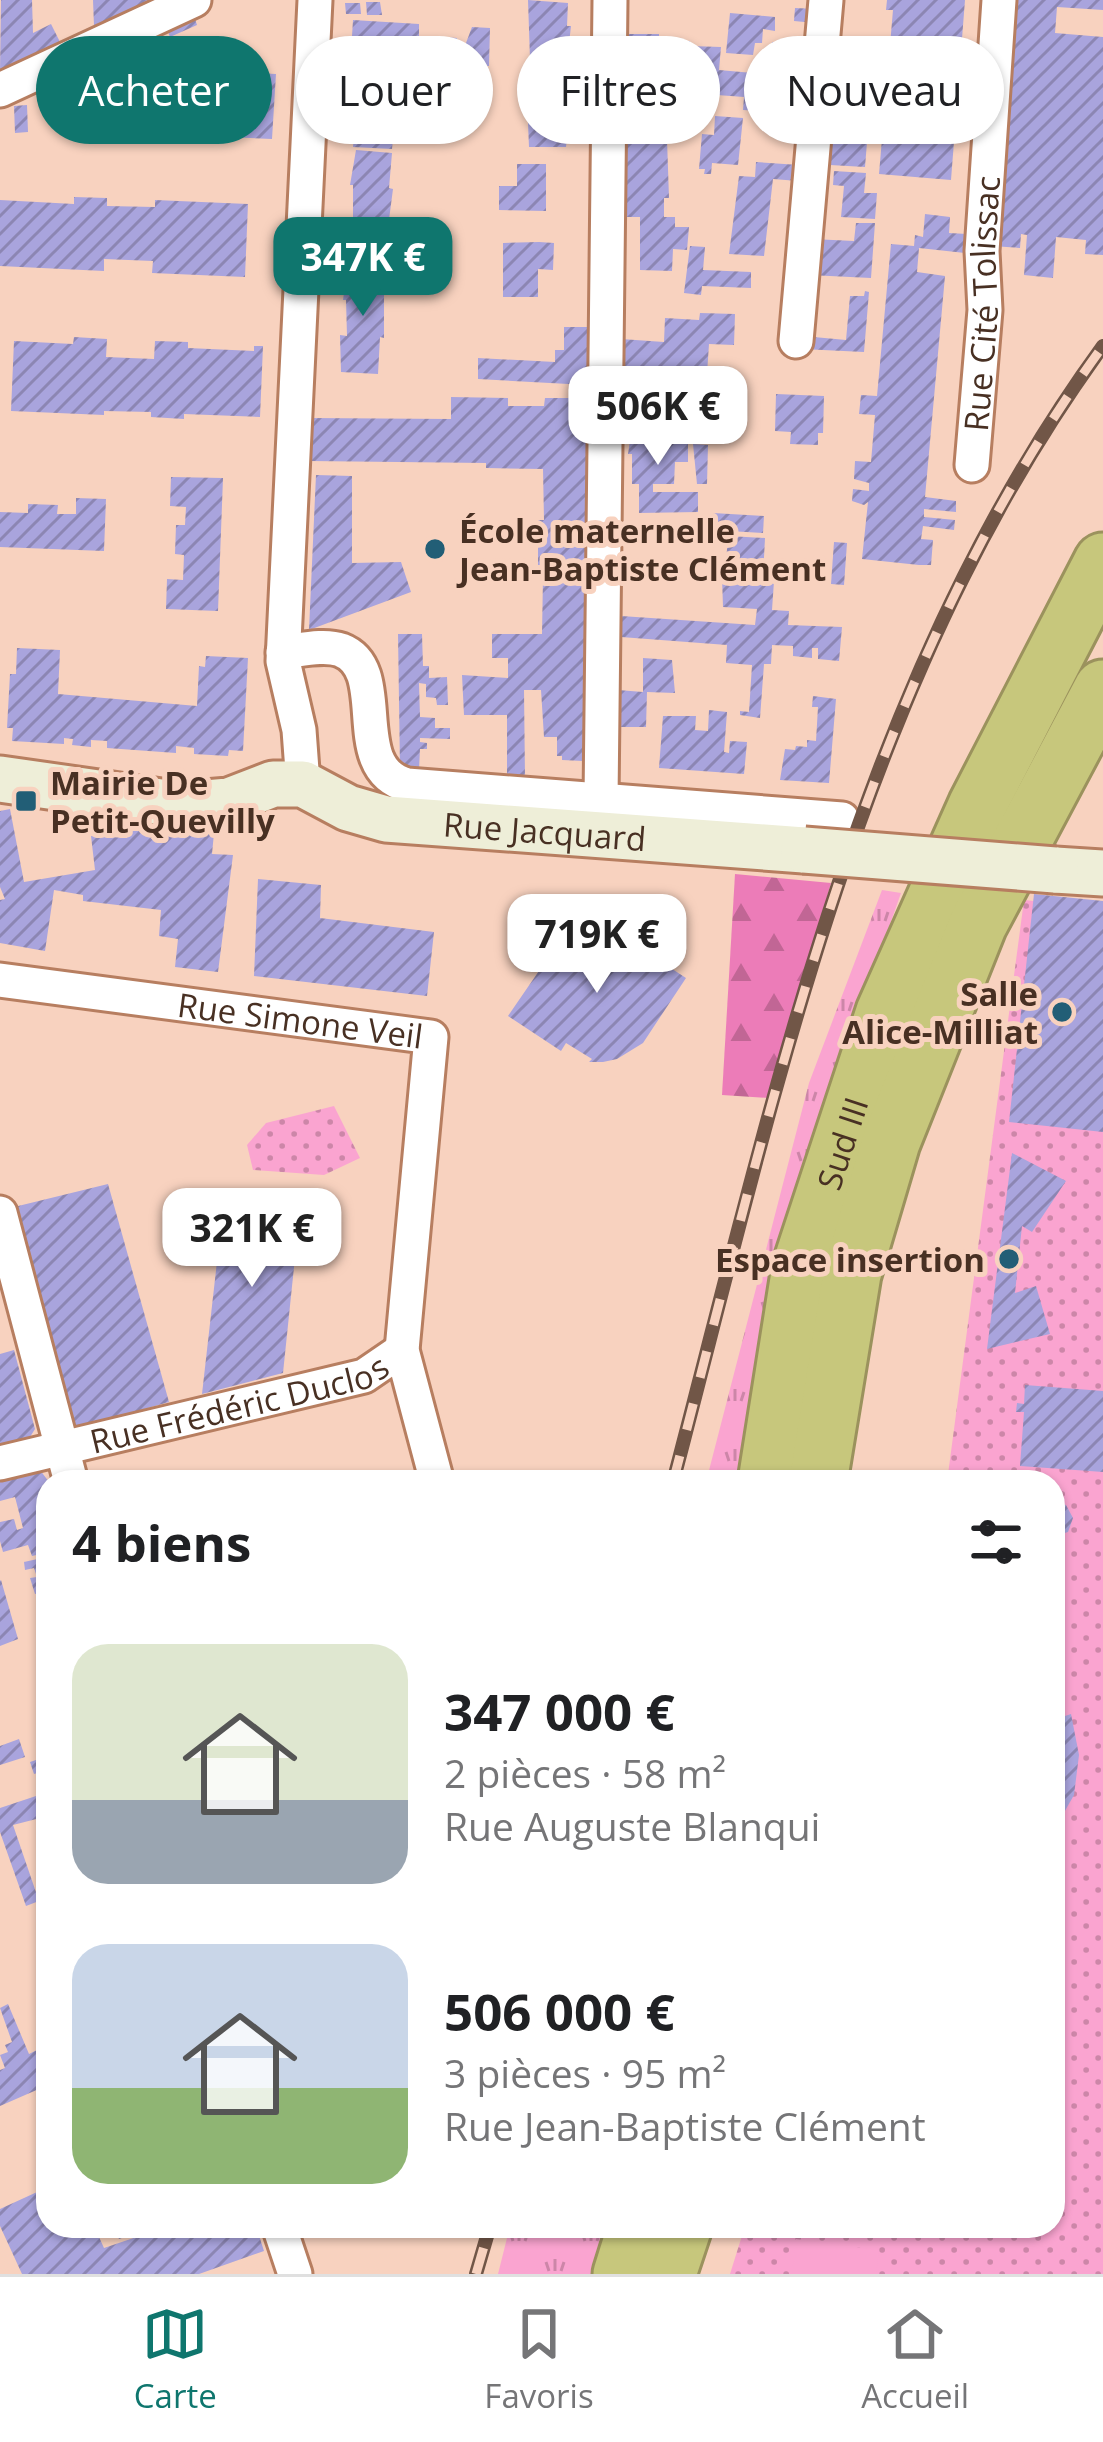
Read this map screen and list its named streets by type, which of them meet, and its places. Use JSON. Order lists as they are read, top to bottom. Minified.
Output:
{"streets":{"highway":["Sud III"],"street":["Rue Cité Tolissac","Rue Jacquard","Rue Simone Veil","Rue Frédéric Duclos"]},"crossings":[["Rue Simone Veil","Rue Frédéric Duclos"]],"places":{"other":["École maternelle Jean-Baptiste Clément","Salle Alice-Milliat","Espace insertion"],"transit":["Mairie De Petit-Quevilly"]},"page":{"chip":["Acheter","Louer","Filtres","Nouveau"],"price":["347K €","506K €","719K €","321K €"],"heading":"4 biens","list":[{"name":"347 000 €","note":"2 pièces · 58 m² · Rue Auguste Blanqui"},{"name":"506 000 €","note":"3 pièces · 95 m² · Rue Jean-Baptiste Clément"}],"tabs":["Carte","Favoris","Accueil"]}}
